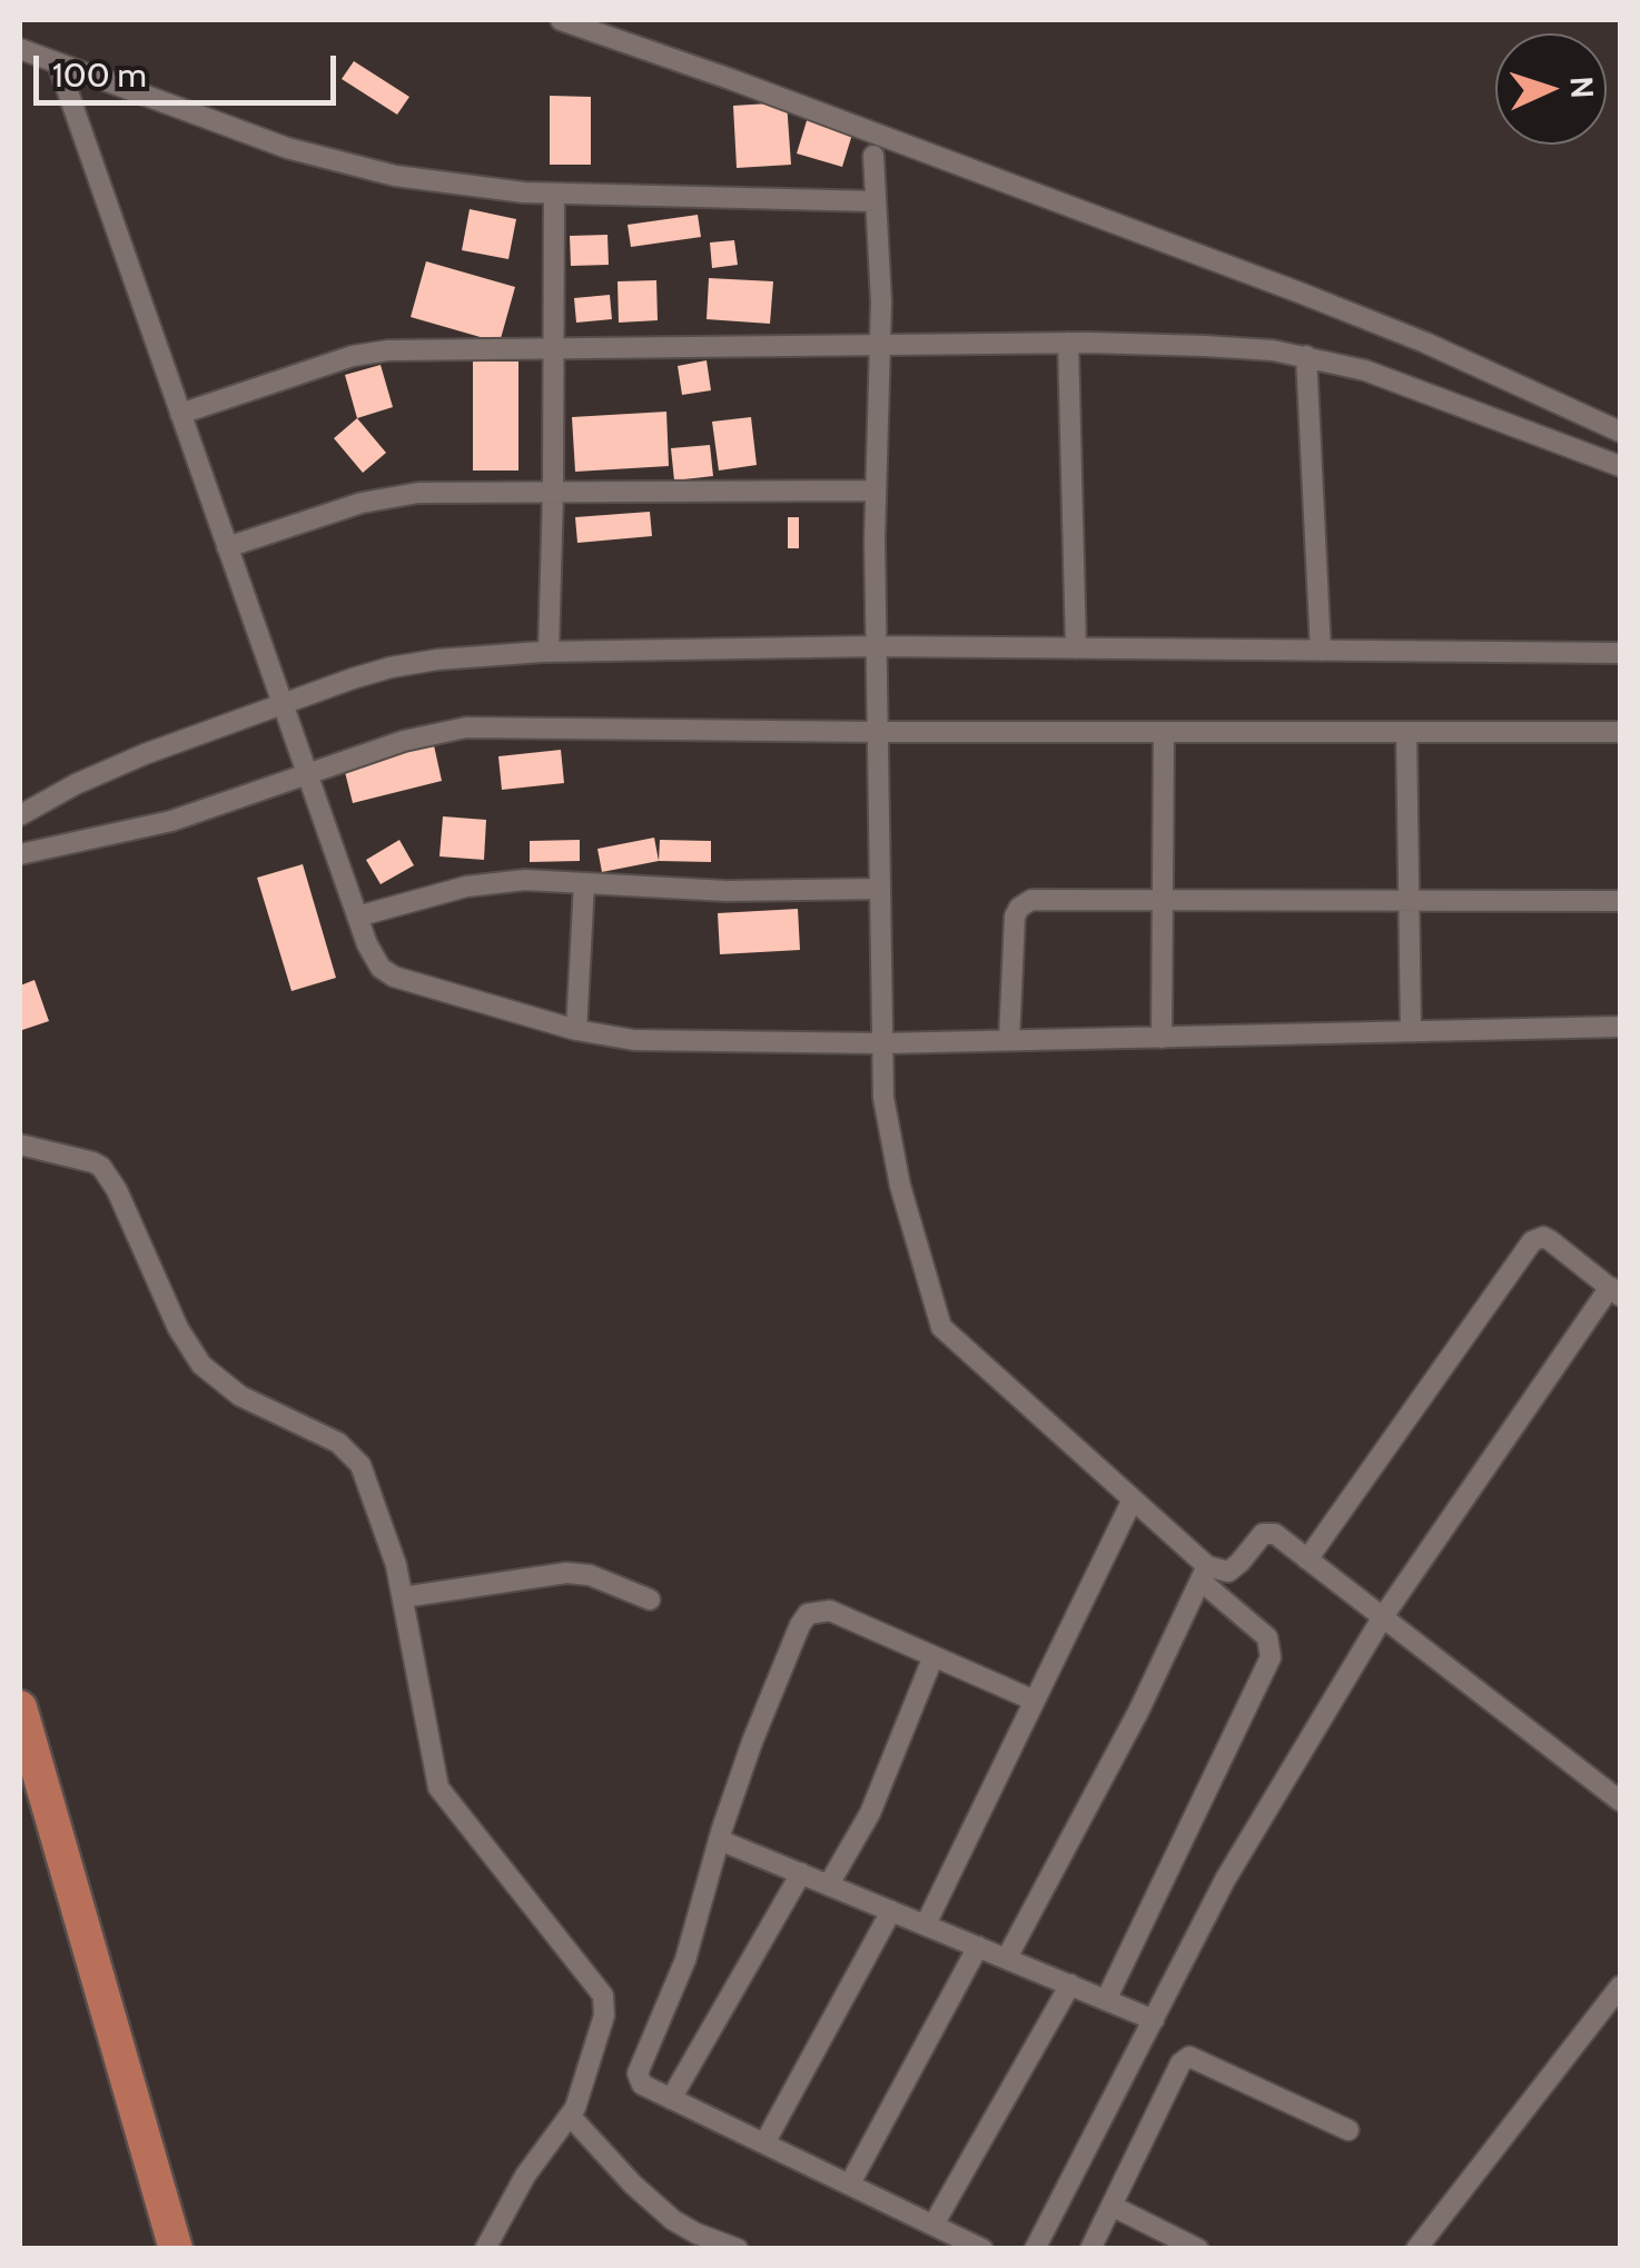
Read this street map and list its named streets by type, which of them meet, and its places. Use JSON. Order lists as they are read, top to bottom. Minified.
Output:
{"scale_bar":"100 m","north":"right"}
